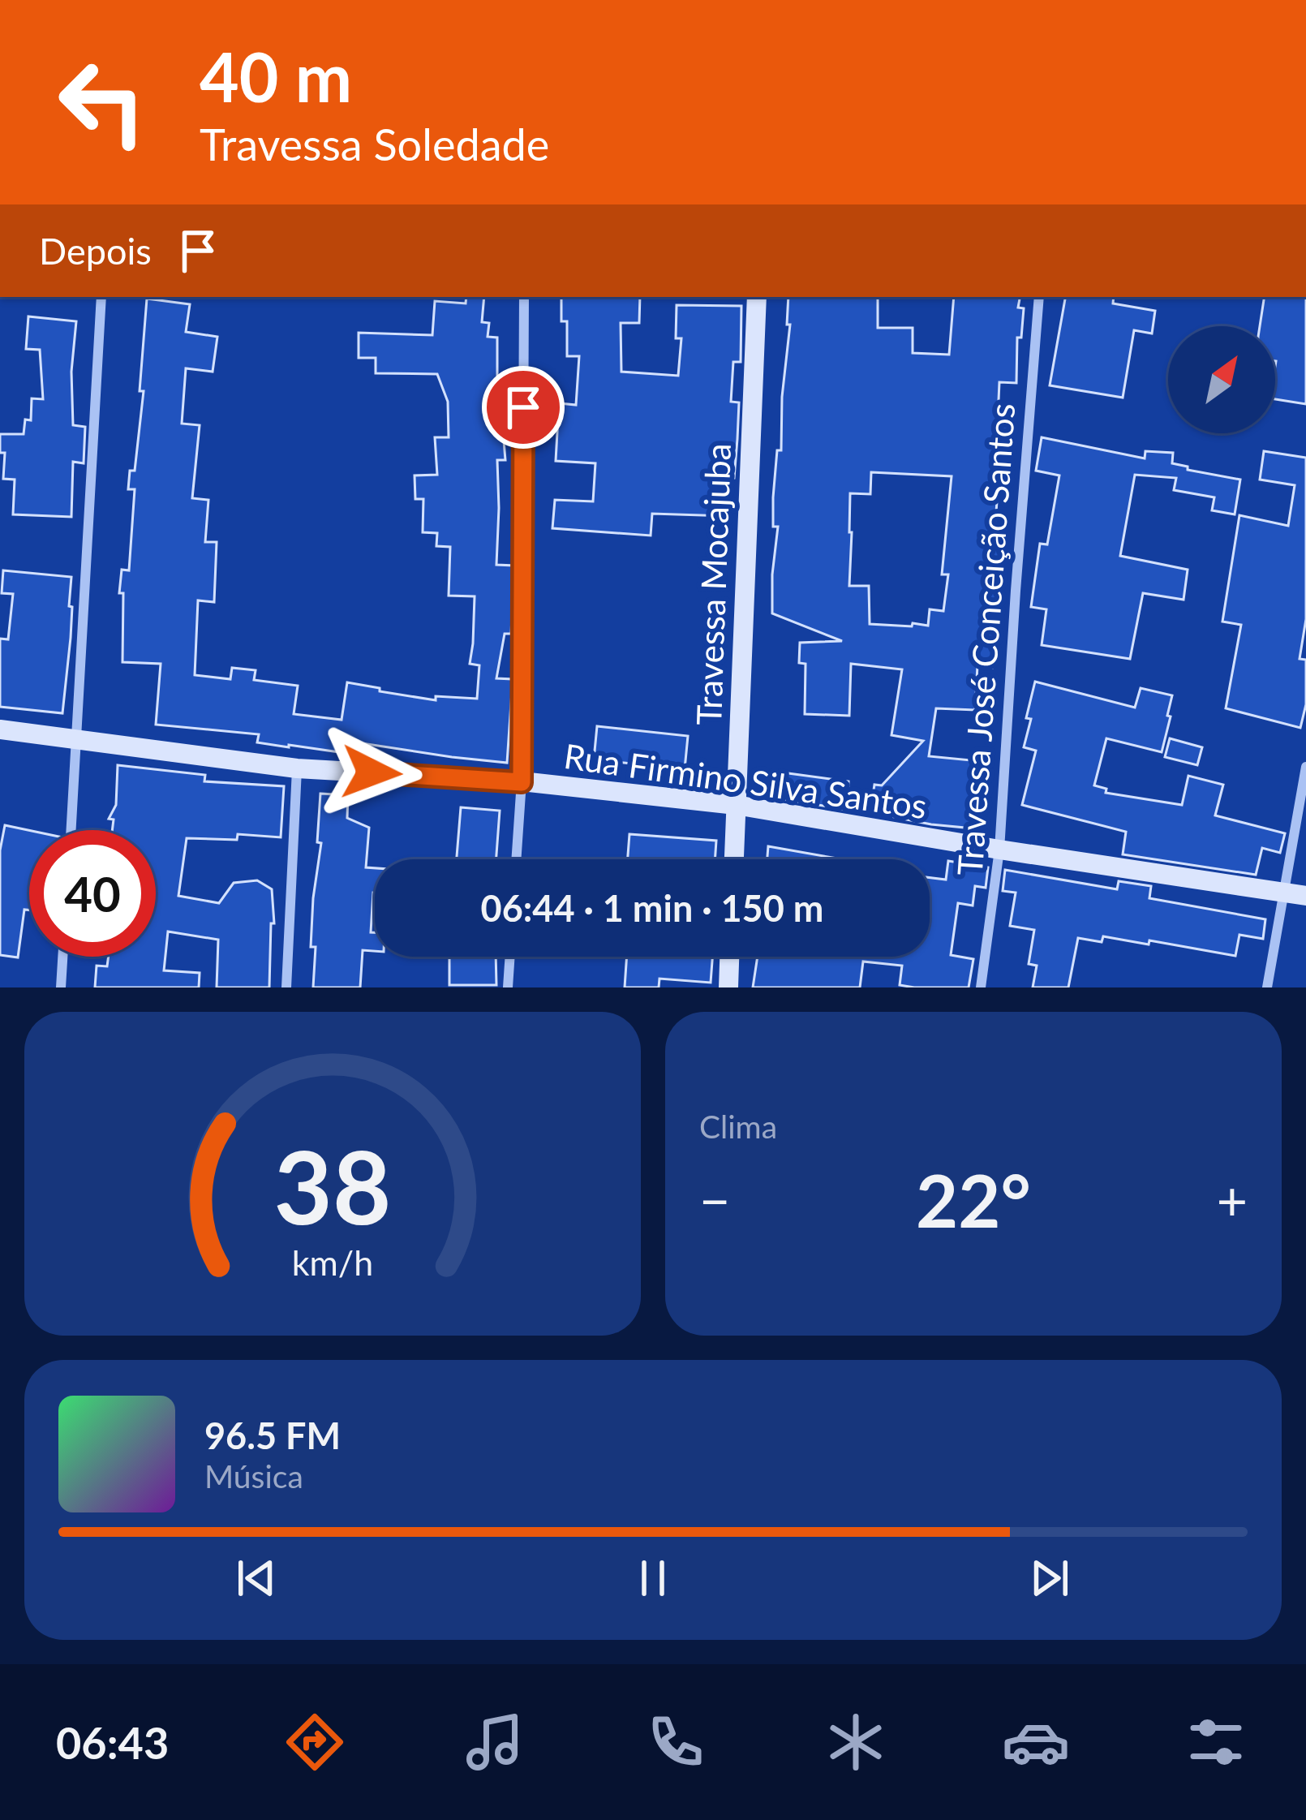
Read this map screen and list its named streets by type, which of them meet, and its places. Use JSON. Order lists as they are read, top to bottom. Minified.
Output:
{"streets":{"street":["Travessa Mocajuba","Travessa José Conceição Santos","Rua Firmino Silva Santos"]},"crossings":[["Travessa Mocajuba","Rua Firmino Silva Santos"],["Travessa José Conceição Santos","Rua Firmino Silva Santos"]],"north":"top right","page":{"turn":["40 m","Travessa Soledade"],"then":"Depois","limit":"40","trip":"06:44 · 1 min · 150 m","tile":"Clima","heat":["−","22°","+"],"song":["96.5 FM","Música"],"tabs":"06:43","gauge":["38","km/h"]}}
